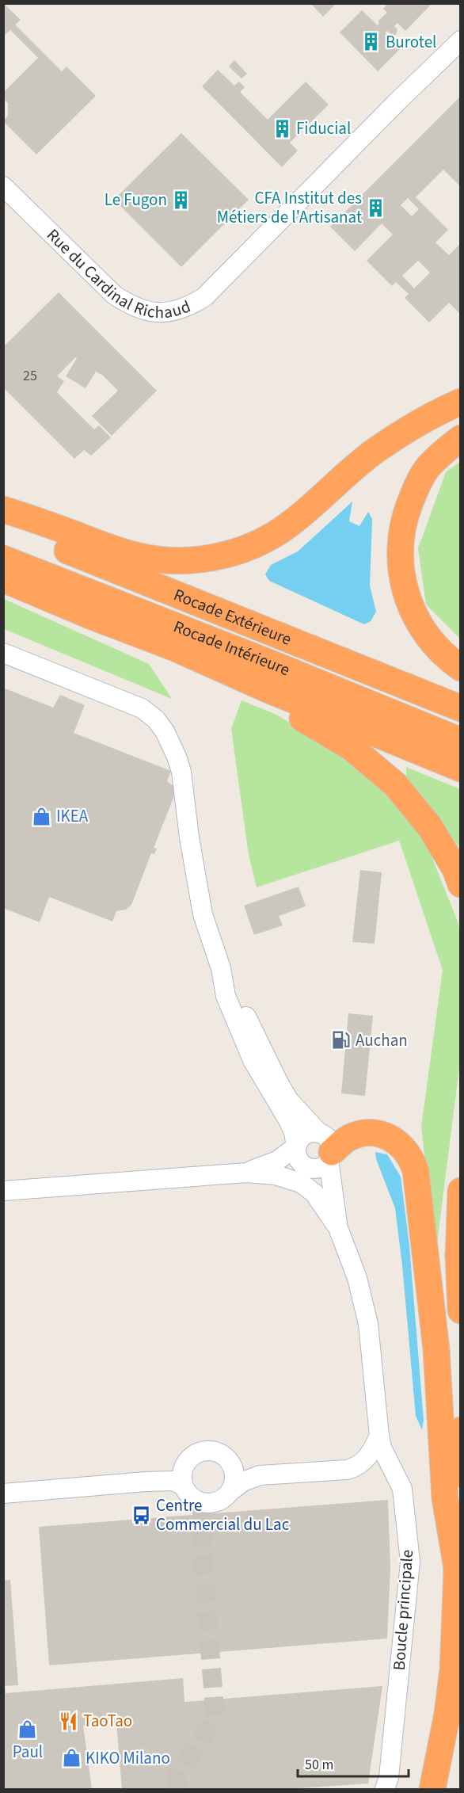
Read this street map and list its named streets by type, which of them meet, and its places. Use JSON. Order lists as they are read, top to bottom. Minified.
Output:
{"streets":{"highway":["Rocade Extérieure","Rocade Intérieure"],"street":["Rue du Cardinal Richaud","Boucle principale"]},"places":{"building":["Burotel","Fiducial","Le Fugon","CFA Institut des Métiers de l'Artisanat"],"shop":["IKEA","Paul","KIKO Milano"],"fuel station":["Auchan"],"bus stop":["Centre Commercial du Lac"],"restaurant":["TaoTao"]},"house_numbers":["25"],"scale_bar":"50 m"}
